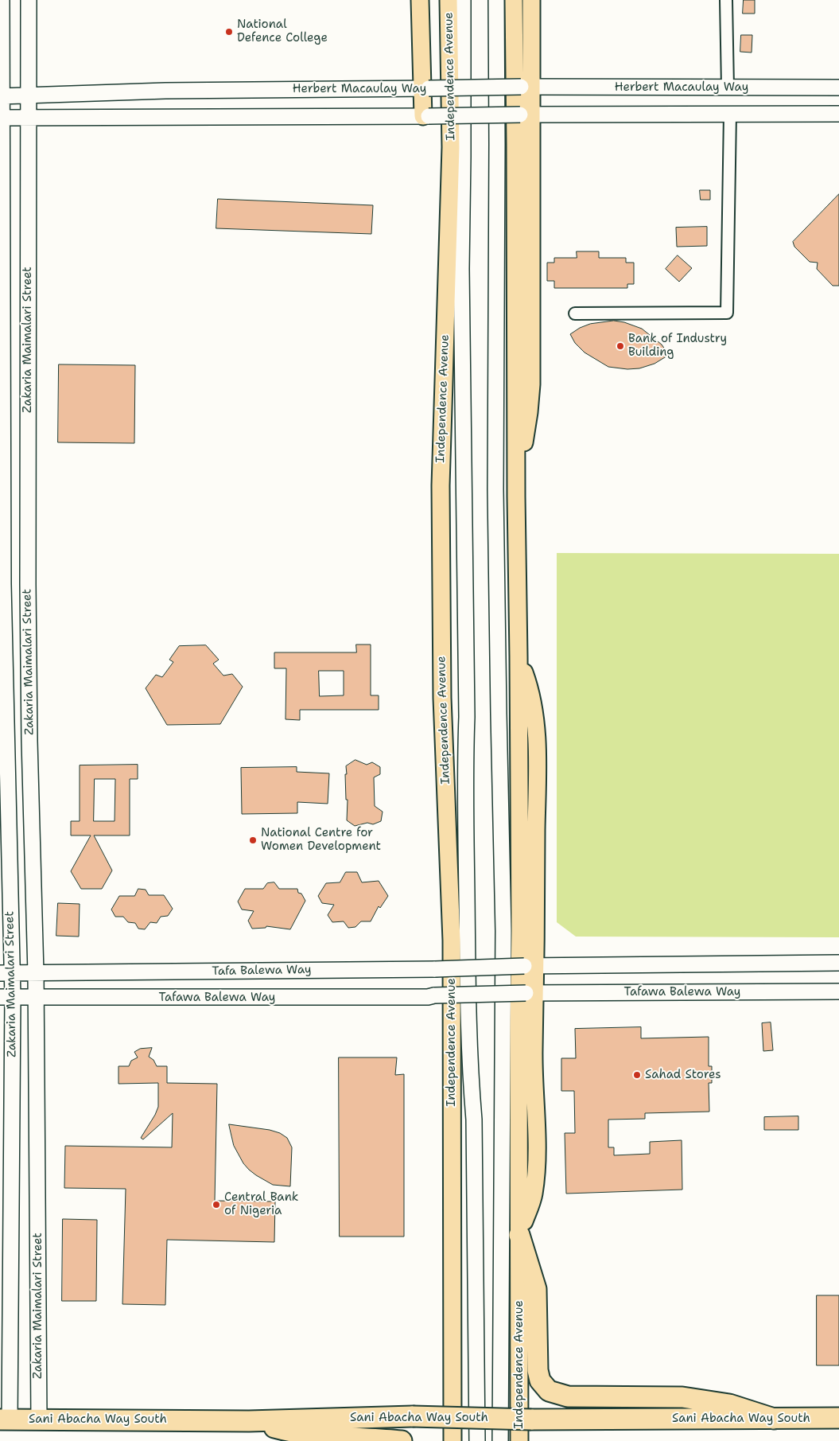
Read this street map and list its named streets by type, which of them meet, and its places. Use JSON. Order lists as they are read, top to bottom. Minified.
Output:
{"streets":{"highway":["Sani Abacha Way South"],"main road":["Independence Avenue","Herbert Macaulay Way","Zakaria Maimalari Street","Tafa Balewa Way","Tafawa Balewa Way"]},"crossings":[["Herbert Macaulay Way","Zakaria Maimalari Street"],["Zakaria Maimalari Street","Tafa Balewa Way"],["Zakaria Maimalari Street","Tafawa Balewa Way"],["Zakaria Maimalari Street","Sani Abacha Way South"]],"places":["National Defence College","Bank of Industry Building","National Centre for Women Development","Sahad Stores","Central Bank of Nigeria"]}
